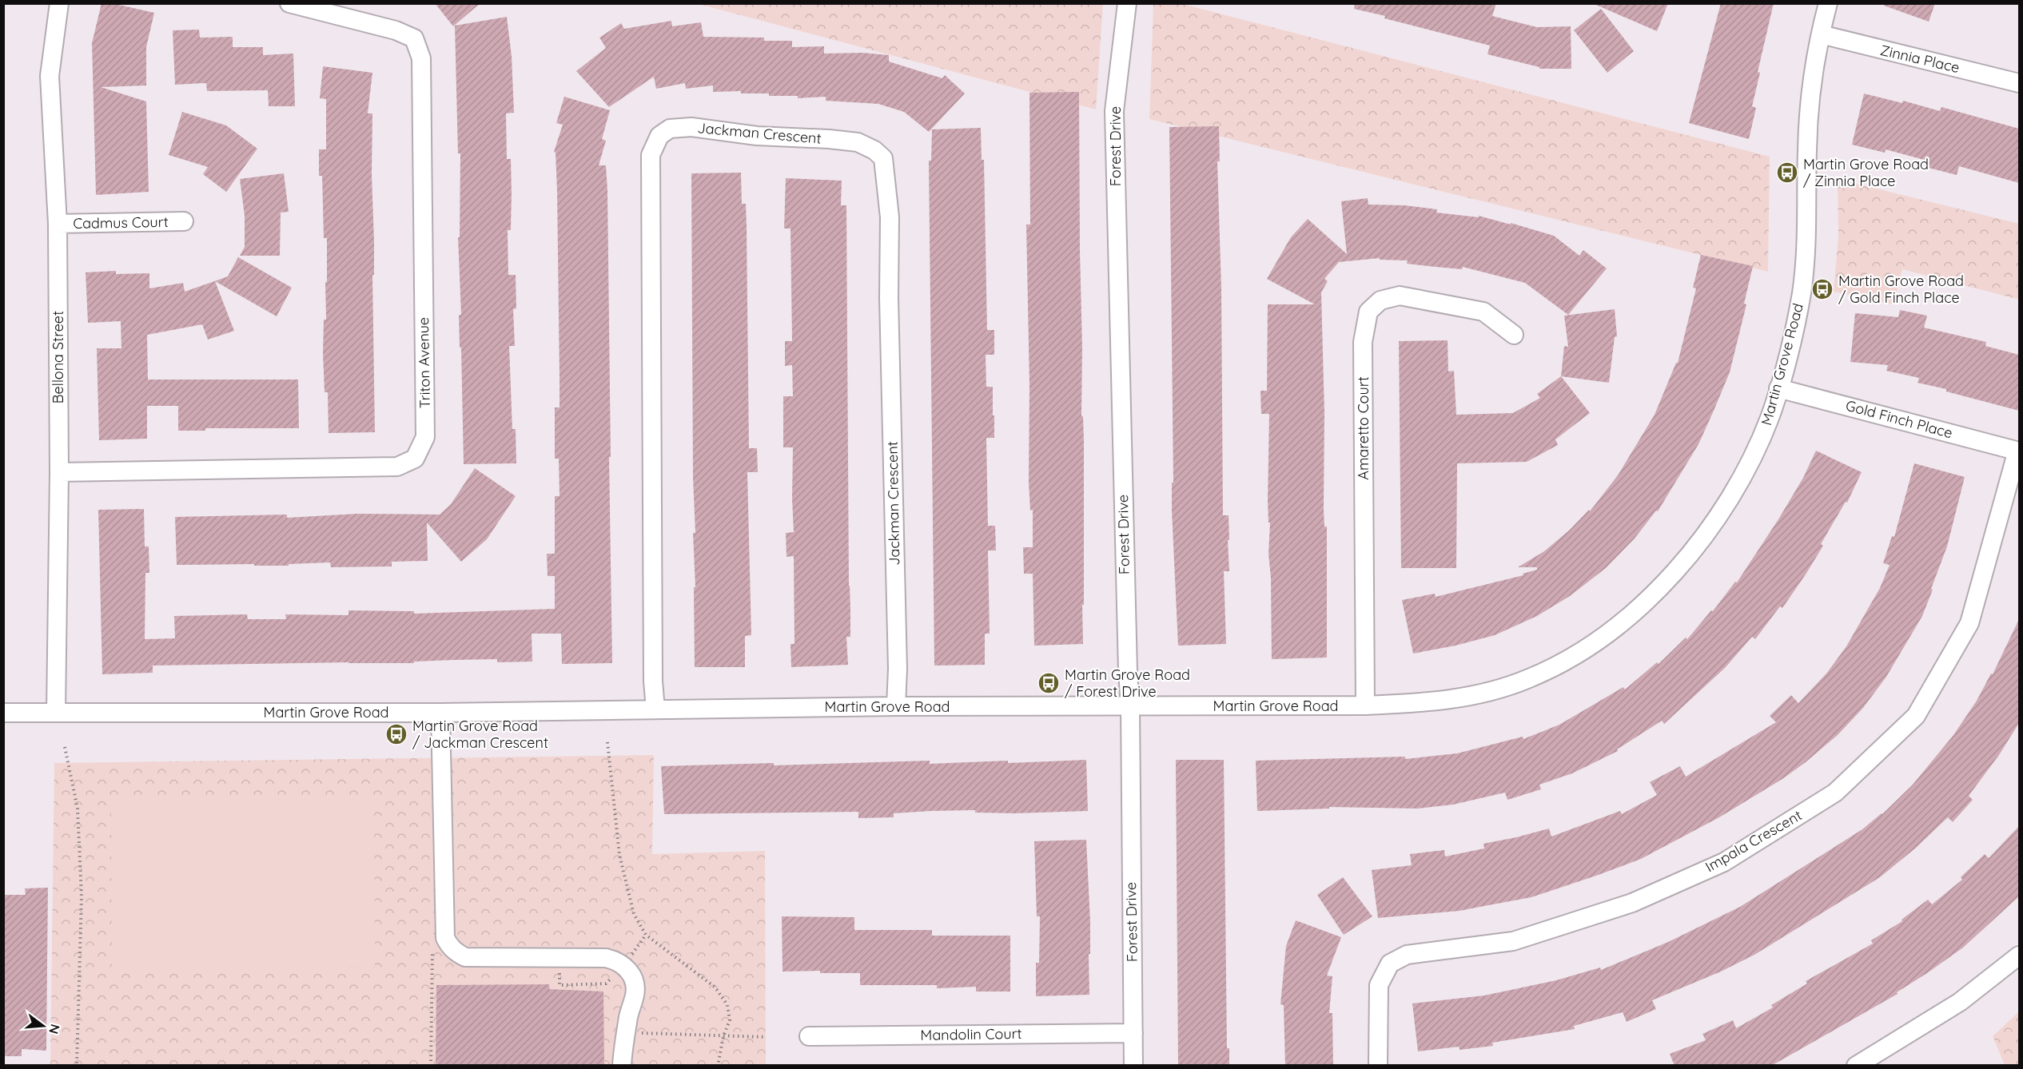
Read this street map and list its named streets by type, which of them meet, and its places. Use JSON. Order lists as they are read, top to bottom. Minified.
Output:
{"streets":{"street":["Zinnia Place","Jackman Crescent","Forest Drive","Cadmus Court","Bellona Street","Triton Avenue","Martin Grove Road","Gold Finch Place","Amaretto Court","Impala Crescent","Mandolin Court"]},"crossings":[["Zinnia Place","Martin Grove Road"],["Jackman Crescent","Martin Grove Road"],["Forest Drive","Martin Grove Road"],["Forest Drive","Mandolin Court"],["Cadmus Court","Bellona Street"],["Bellona Street","Triton Avenue"],["Bellona Street","Martin Grove Road"],["Martin Grove Road","Gold Finch Place"],["Martin Grove Road","Amaretto Court"],["Gold Finch Place","Impala Crescent"]],"places":{"bus stop":["Martin Grove Road / Zinnia Place","Martin Grove Road / Gold Finch Place","Martin Grove Road / Forest Drive","Martin Grove Road / Jackman Crescent"]},"north":"right"}
